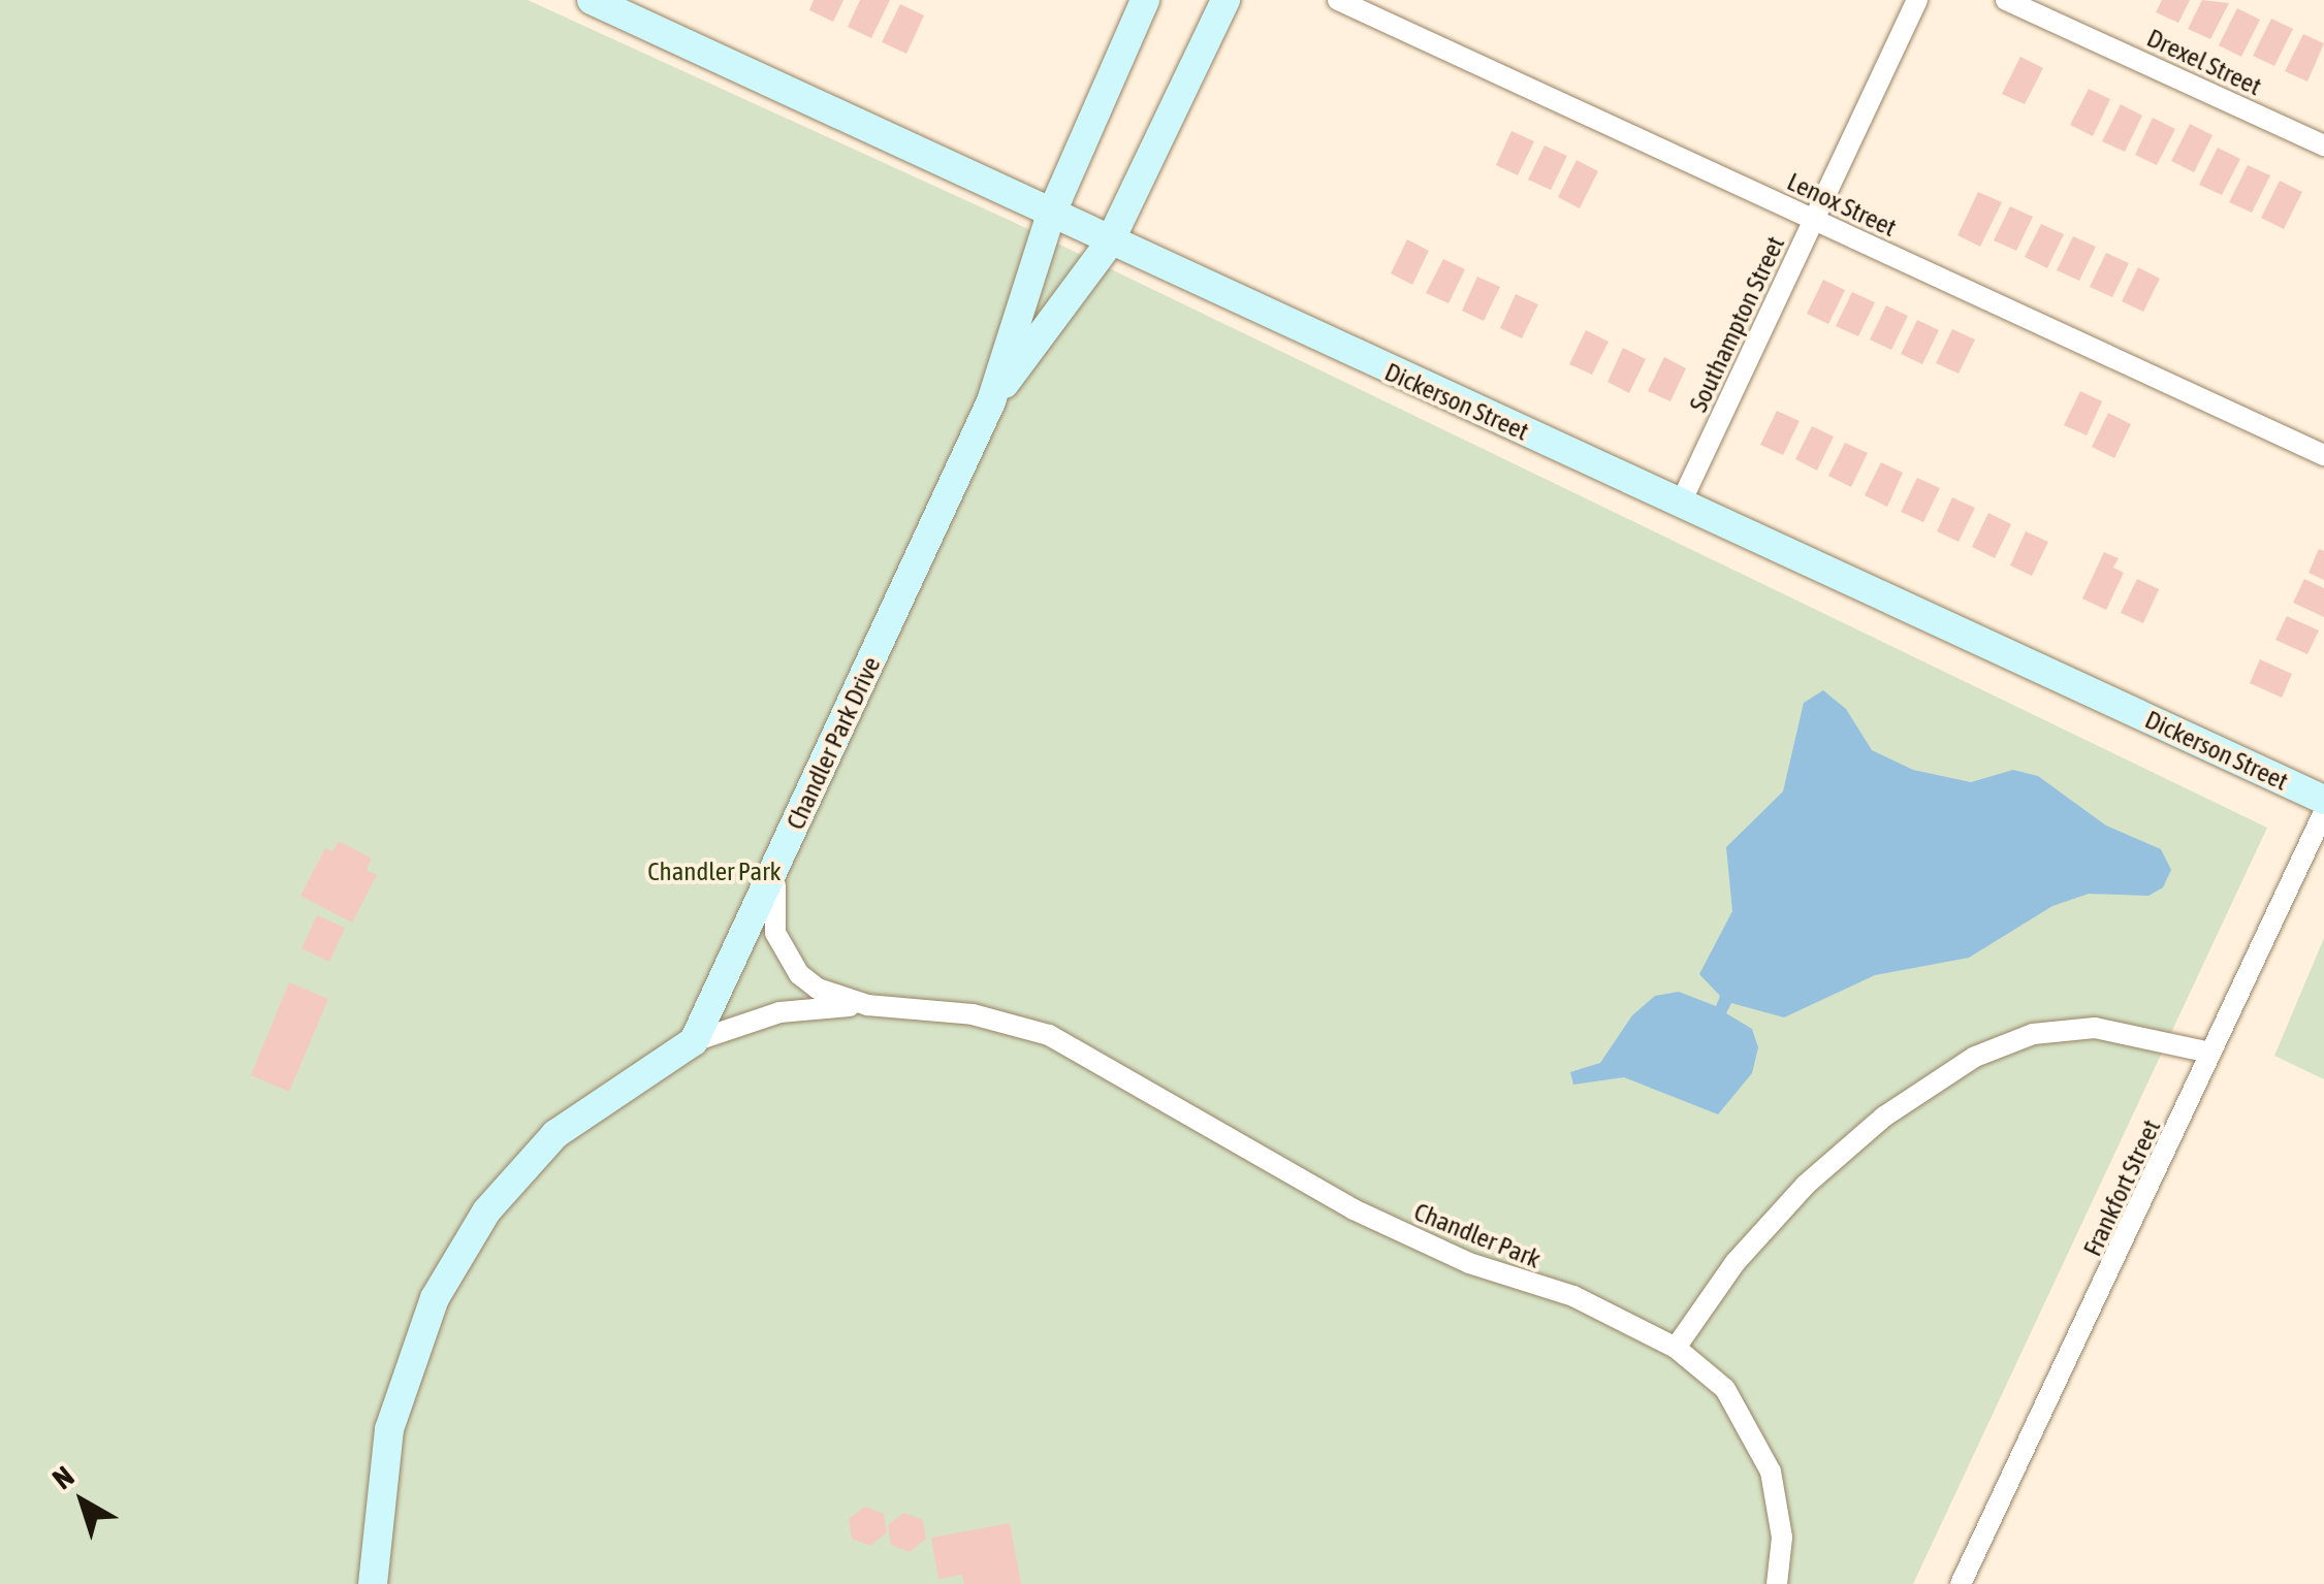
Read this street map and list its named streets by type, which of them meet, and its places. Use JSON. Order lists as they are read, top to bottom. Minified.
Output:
{"streets":{"street":["Drexel Street","Lenox Street","Southampton Street","Dickerson Street","Chandler Park Drive","Frankfort Street","Chandler Park"]},"crossings":[["Lenox Street","Southampton Street"],["Southampton Street","Dickerson Street"],["Dickerson Street","Chandler Park Drive"],["Chandler Park Drive","Chandler Park"]],"parks":["Chandler Park"],"north":"top left"}
